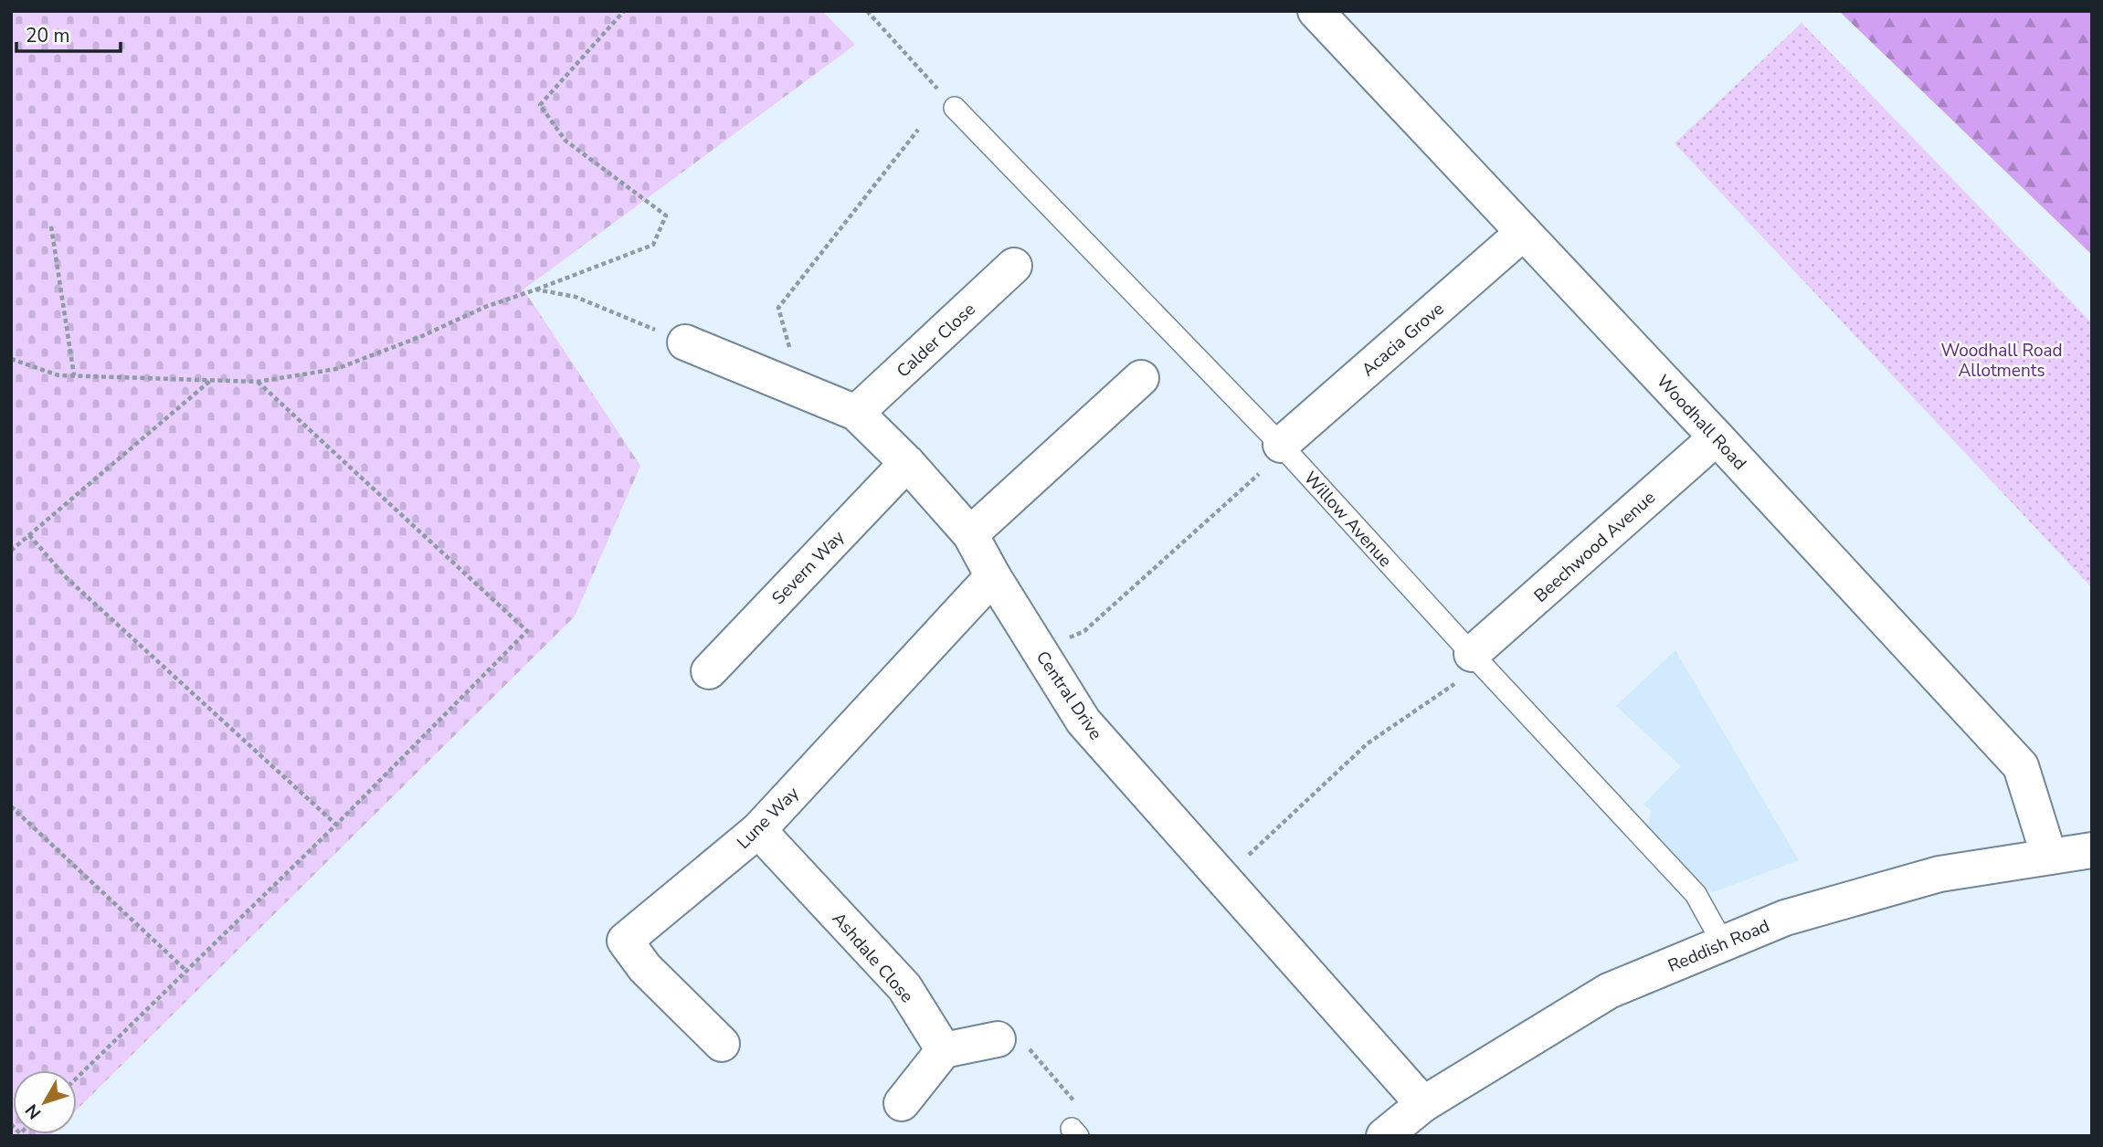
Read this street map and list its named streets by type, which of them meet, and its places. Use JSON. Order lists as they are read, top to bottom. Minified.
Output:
{"streets":{"street":["Acacia Grove","Calder Close","Woodhall Road","Beechwood Avenue","Severn Way","Central Drive","Lune Way","Reddish Road","Ashdale Close"],"lane":["Willow Avenue"]},"crossings":[["Acacia Grove","Woodhall Road"],["Acacia Grove","Willow Avenue"],["Calder Close","Central Drive"],["Woodhall Road","Beechwood Avenue"],["Woodhall Road","Reddish Road"],["Willow Avenue","Beechwood Avenue"],["Willow Avenue","Reddish Road"],["Severn Way","Central Drive"],["Central Drive","Lune Way"],["Central Drive","Reddish Road"],["Lune Way","Ashdale Close"]],"parks":["Woodhall Road Allotments"],"scale_bar":"20 m","north":"bottom left"}
